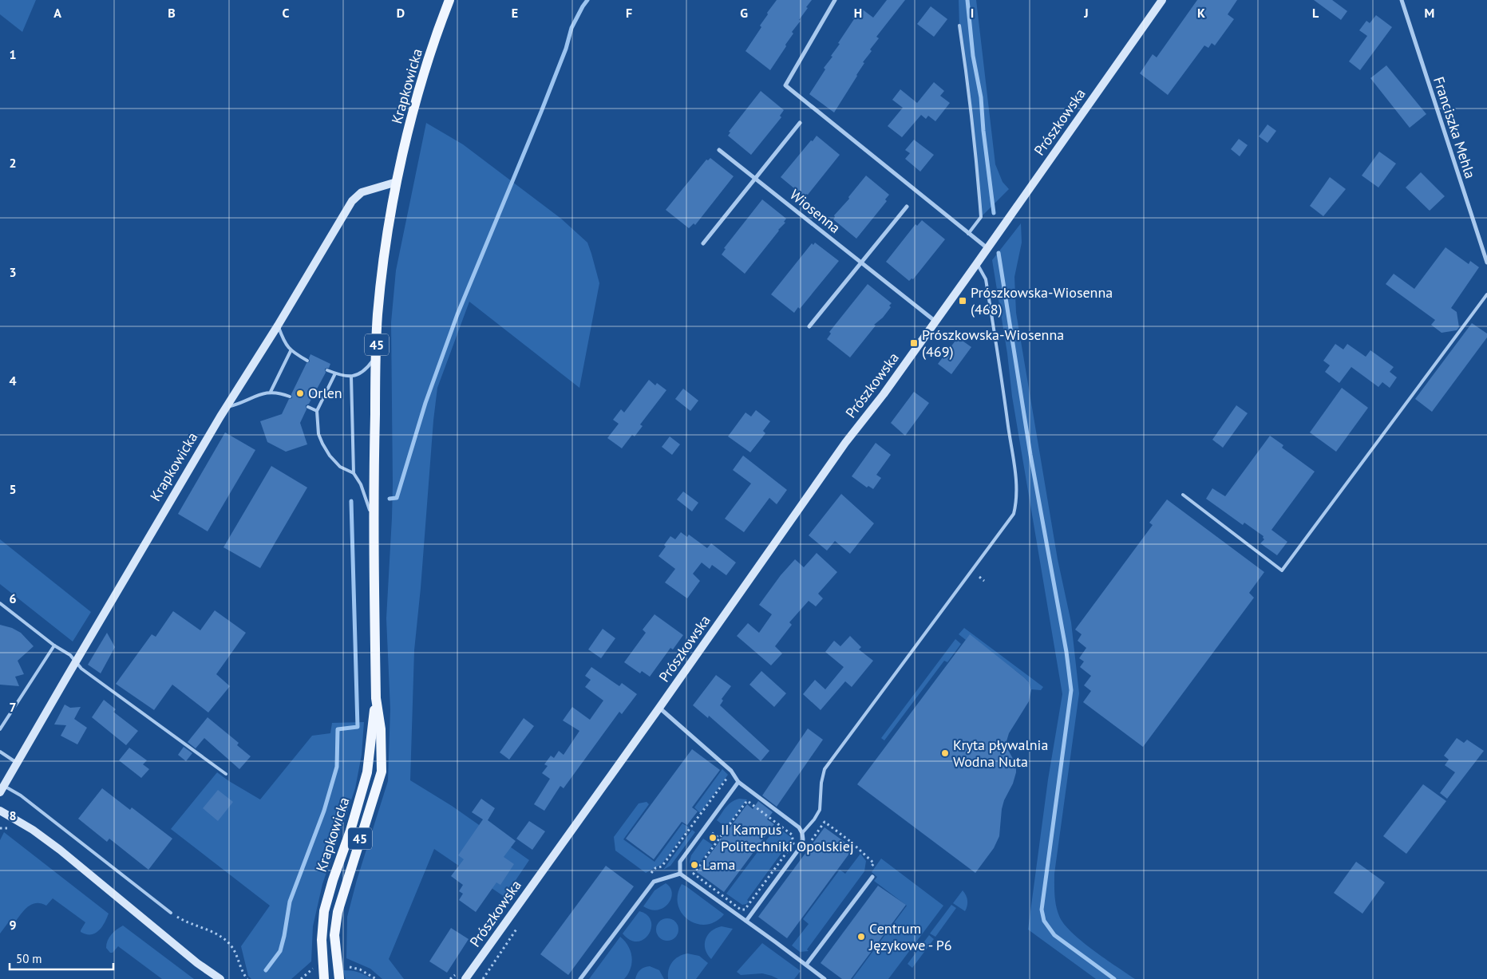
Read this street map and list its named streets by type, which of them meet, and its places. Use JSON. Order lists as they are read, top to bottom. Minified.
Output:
{"streets":{"main road":["Krapkowicka","Prószkowska","45"],"street":["Franciszka Mehla","Wiosenna"]},"crossings":[["Prószkowska","Wiosenna"]],"places":{"transit":["Prószkowska-Wiosenna (468)","Prószkowska-Wiosenna (469)"],"other":["Orlen","Kryta pływalnia Wodna Nuta","II Kampus Politechniki Opolskiej","Lama","Centrum Językowe - P6"]},"scale_bar":"50 m","grid":{"columns":["A","B","C","D","E","F","G","H","I","J","K","L","M"],"rows":["1","2","3","4","5","6","7","8","9"]}}
